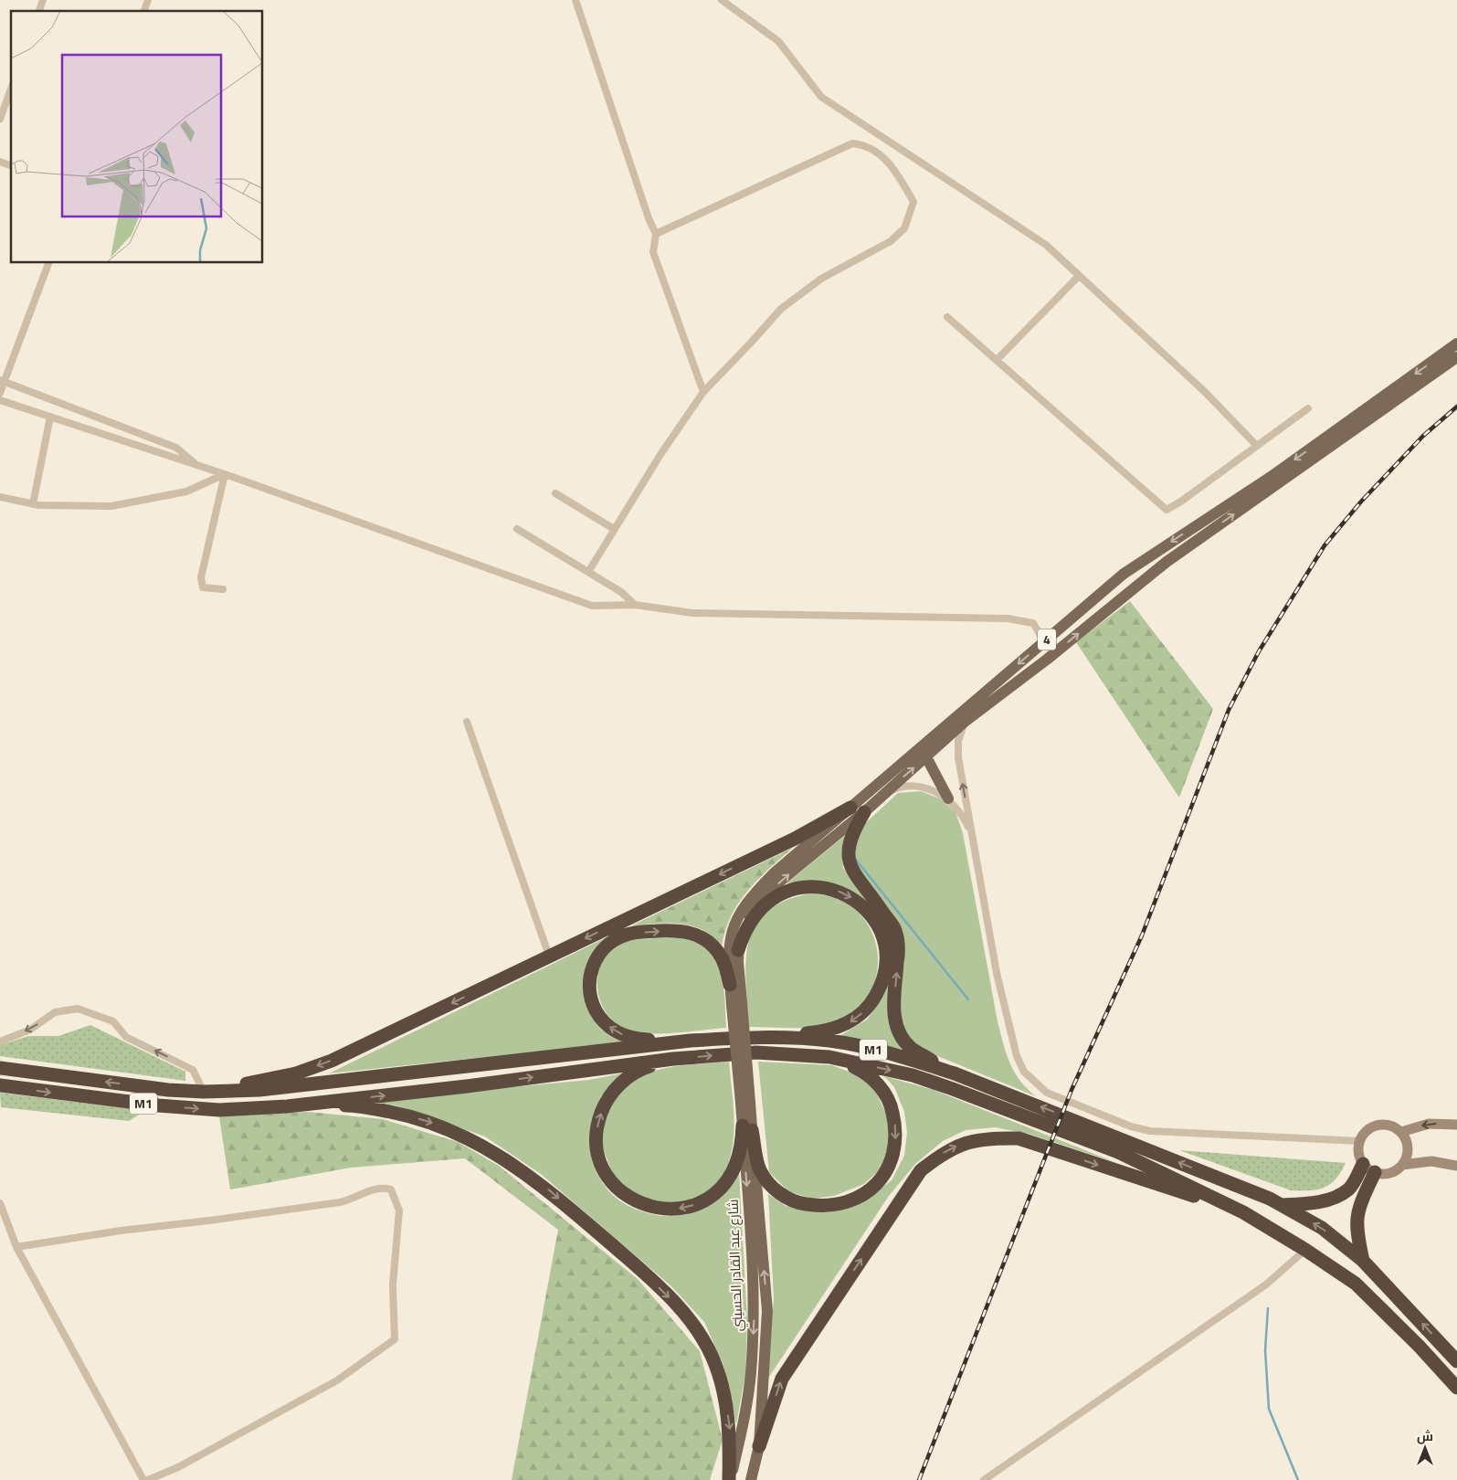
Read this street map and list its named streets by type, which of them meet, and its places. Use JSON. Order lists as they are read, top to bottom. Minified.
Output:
{"streets":{"highway":["M1"],"main road":["4","شارع عبد القادر الحسيني"]},"crossings":[["4","شارع عبد القادر الحسيني"]],"north":"top"}
